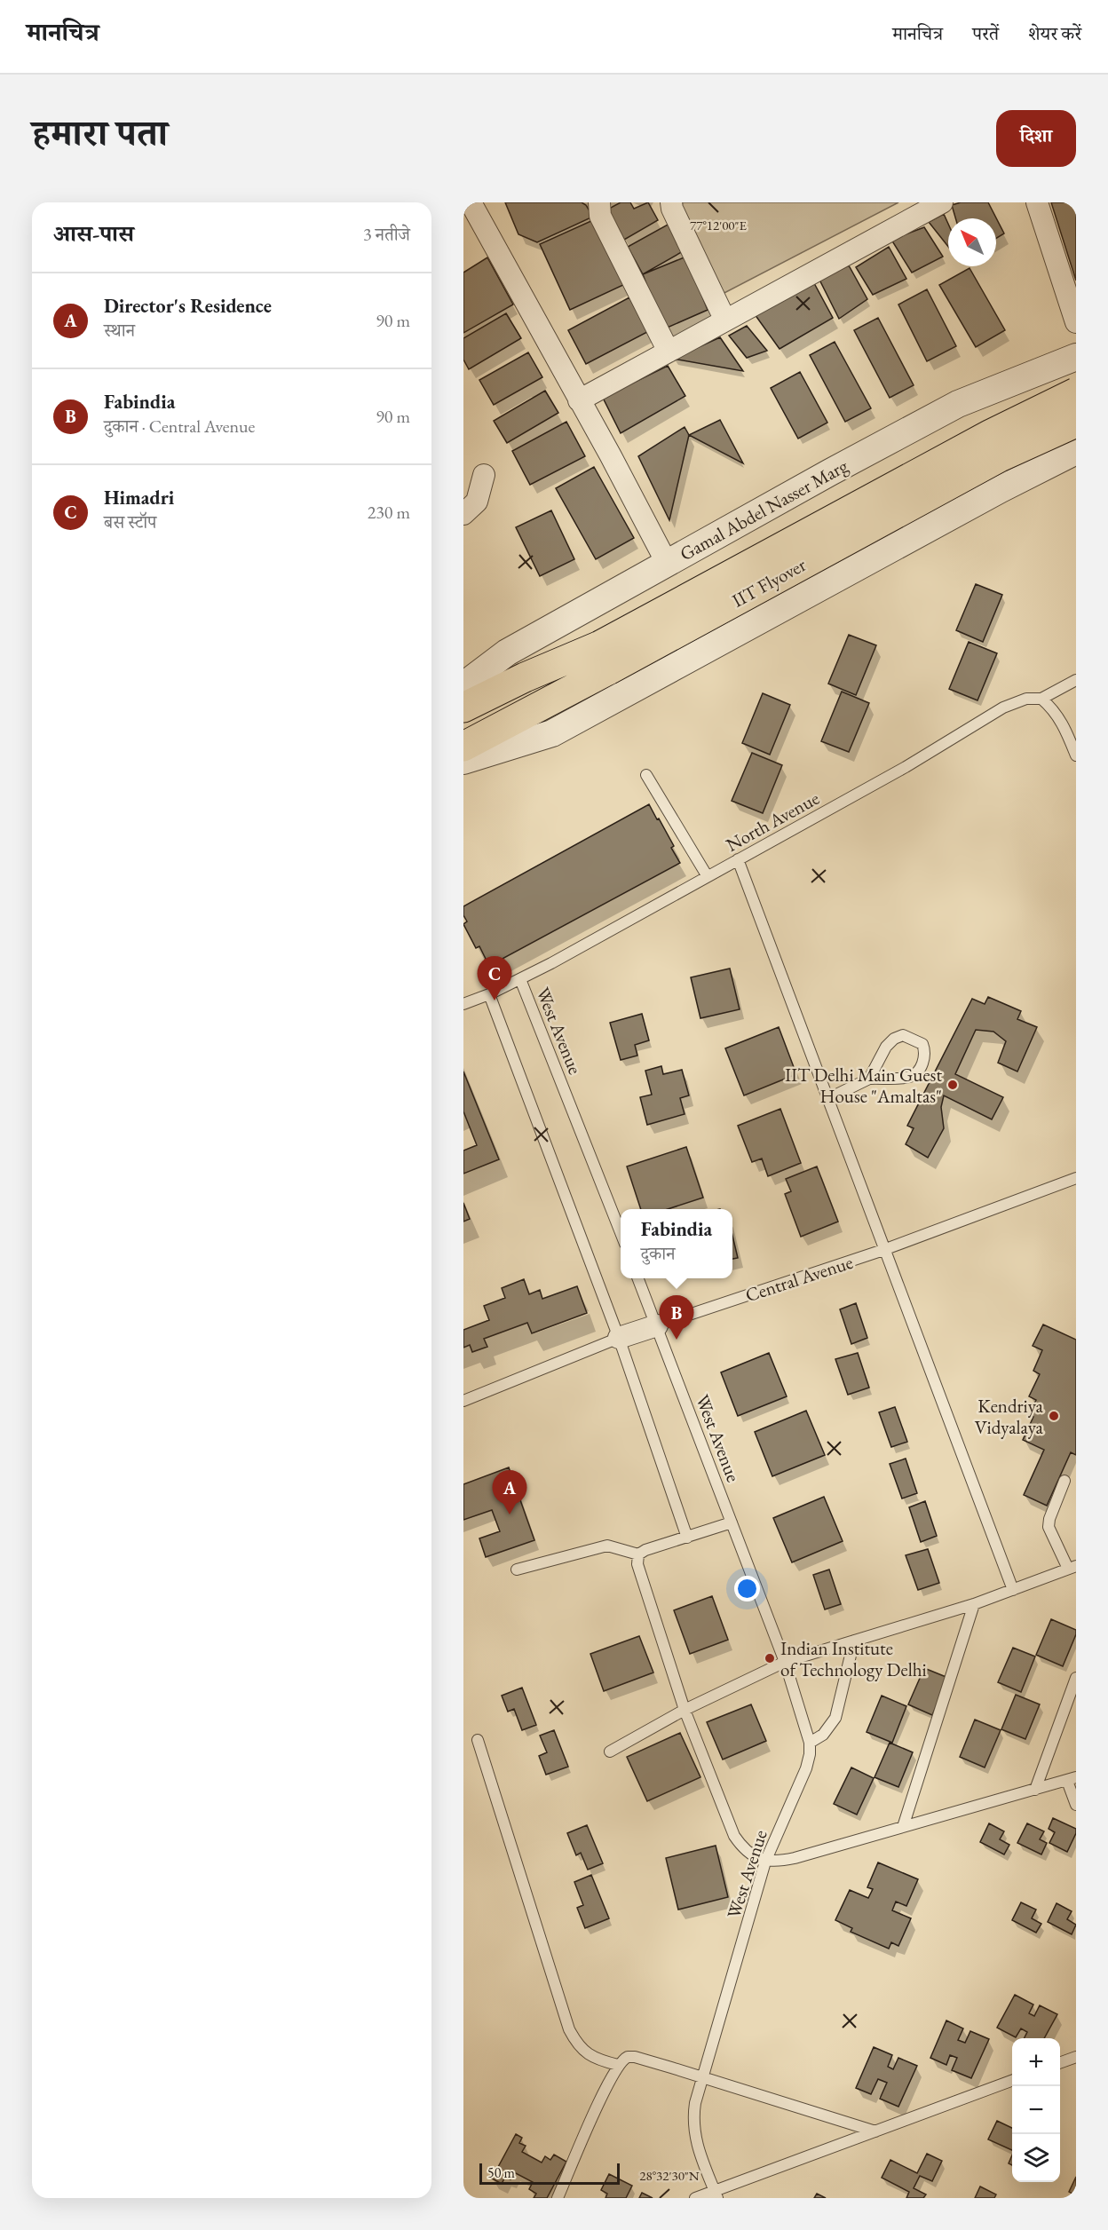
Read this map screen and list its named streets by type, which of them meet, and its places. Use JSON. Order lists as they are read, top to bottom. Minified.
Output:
{"streets":{"main road":["IIT Flyover"],"street":["Gamal Abdel Nasser Marg","Central Avenue"],"lane":["North Avenue","West Avenue"]},"crossings":[["North Avenue","West Avenue"],["West Avenue","Central Avenue"]],"places":["IIT Delhi Main Guest House \"Amaltas\"","Kendriya Vidyalaya","Indian Institute of Technology Delhi"],"scale_bar":"50 m","north":"top left","page":{"header":"मानचित्र","nav":["मानचित्र","परतें","शेयर करें"],"title":"हमारा पता","buttons":"दिशा","heading":["आस-पास","3 नतीजे"],"list":[{"mark":"A","name":"Director's Residence","note":"स्थान","value":"90 m"},{"mark":"B","name":"Fabindia","note":"दुकान · Central Avenue","value":"90 m"},{"mark":"C","name":"Himadri","note":"बस स्टॉप","value":"230 m"}],"pins":["C","B","A"],"popup":["Fabindia","दुकान"],"map_buttons":["+","−"],"scale":"50 m"},"coordinates":["77°12'00\"E","28°32'30\"N"]}
